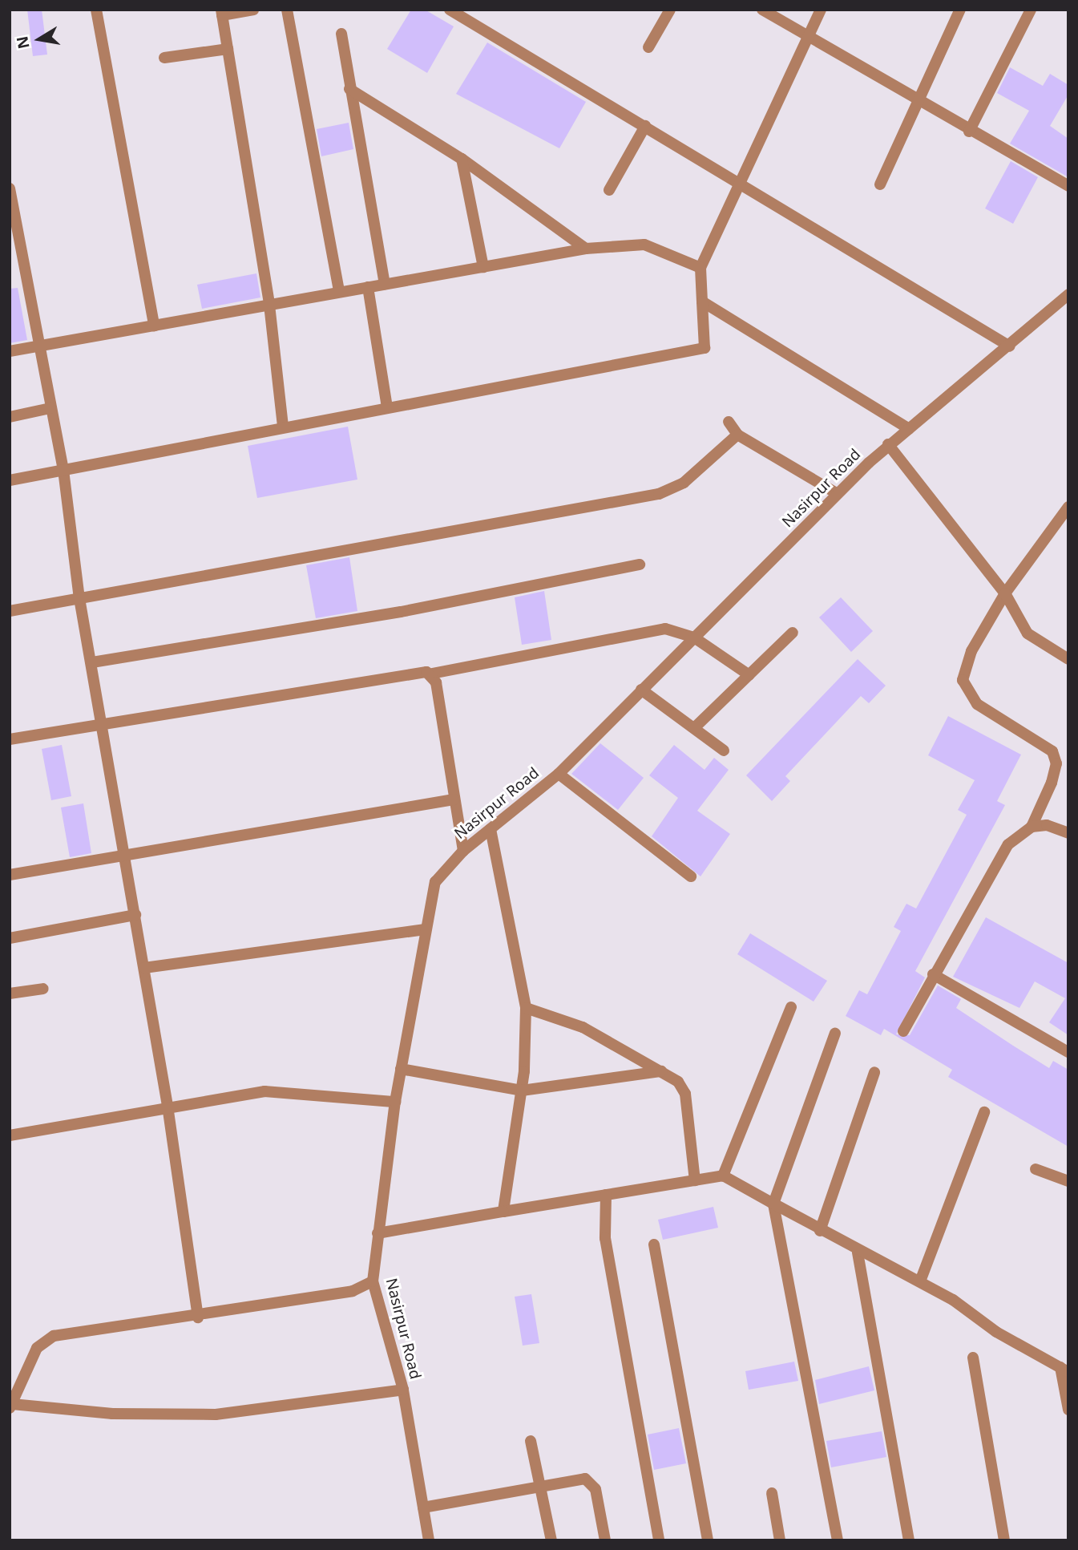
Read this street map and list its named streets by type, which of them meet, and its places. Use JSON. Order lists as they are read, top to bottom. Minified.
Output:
{"streets":{"street":["Nasirpur Road"]},"north":"left"}
